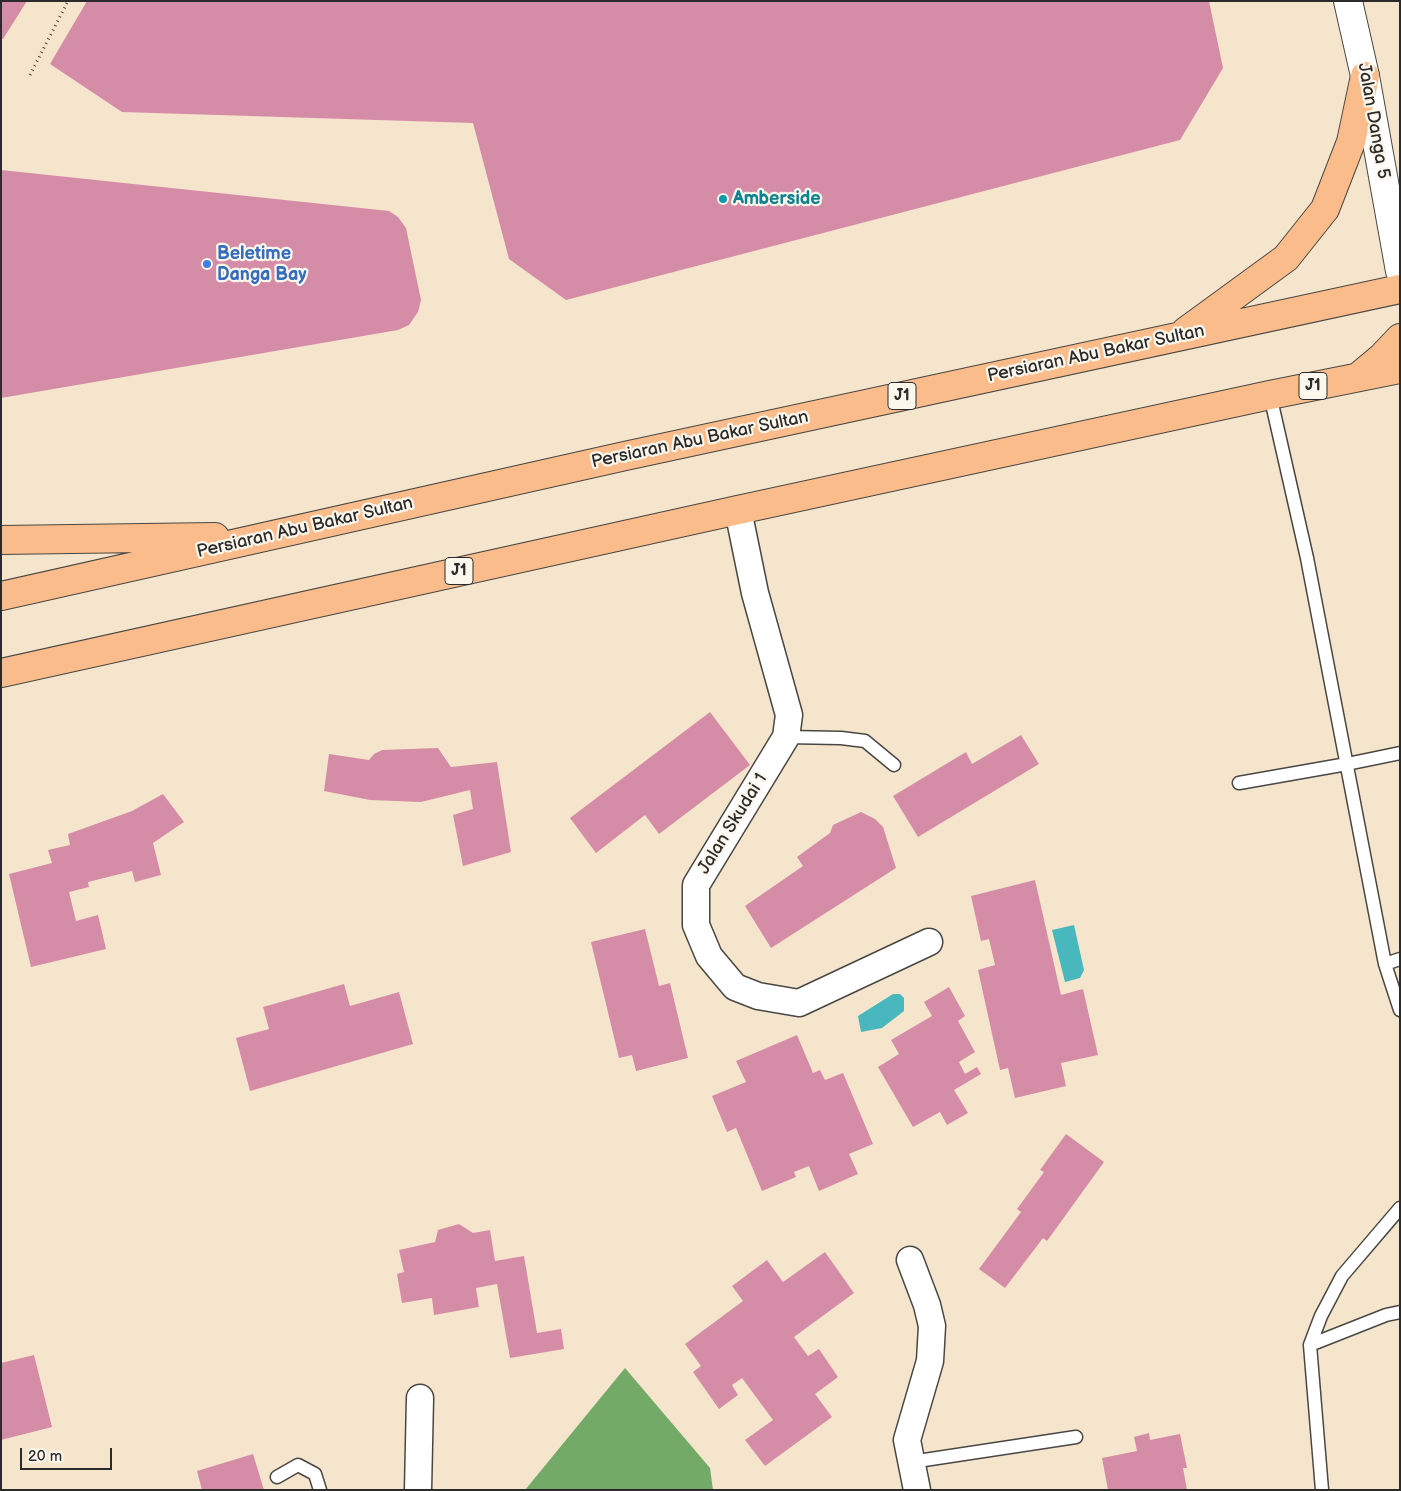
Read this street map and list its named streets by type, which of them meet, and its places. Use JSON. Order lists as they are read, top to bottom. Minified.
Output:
{"streets":{"highway":["Persiaran Abu Bakar Sultan","J1"],"street":["Jalan Danga 5","Jalan Skudai 1"]},"crossings":[["J1","Jalan Skudai 1"]],"places":["Amberside","Beletime Danga Bay"],"scale_bar":"20 m"}
